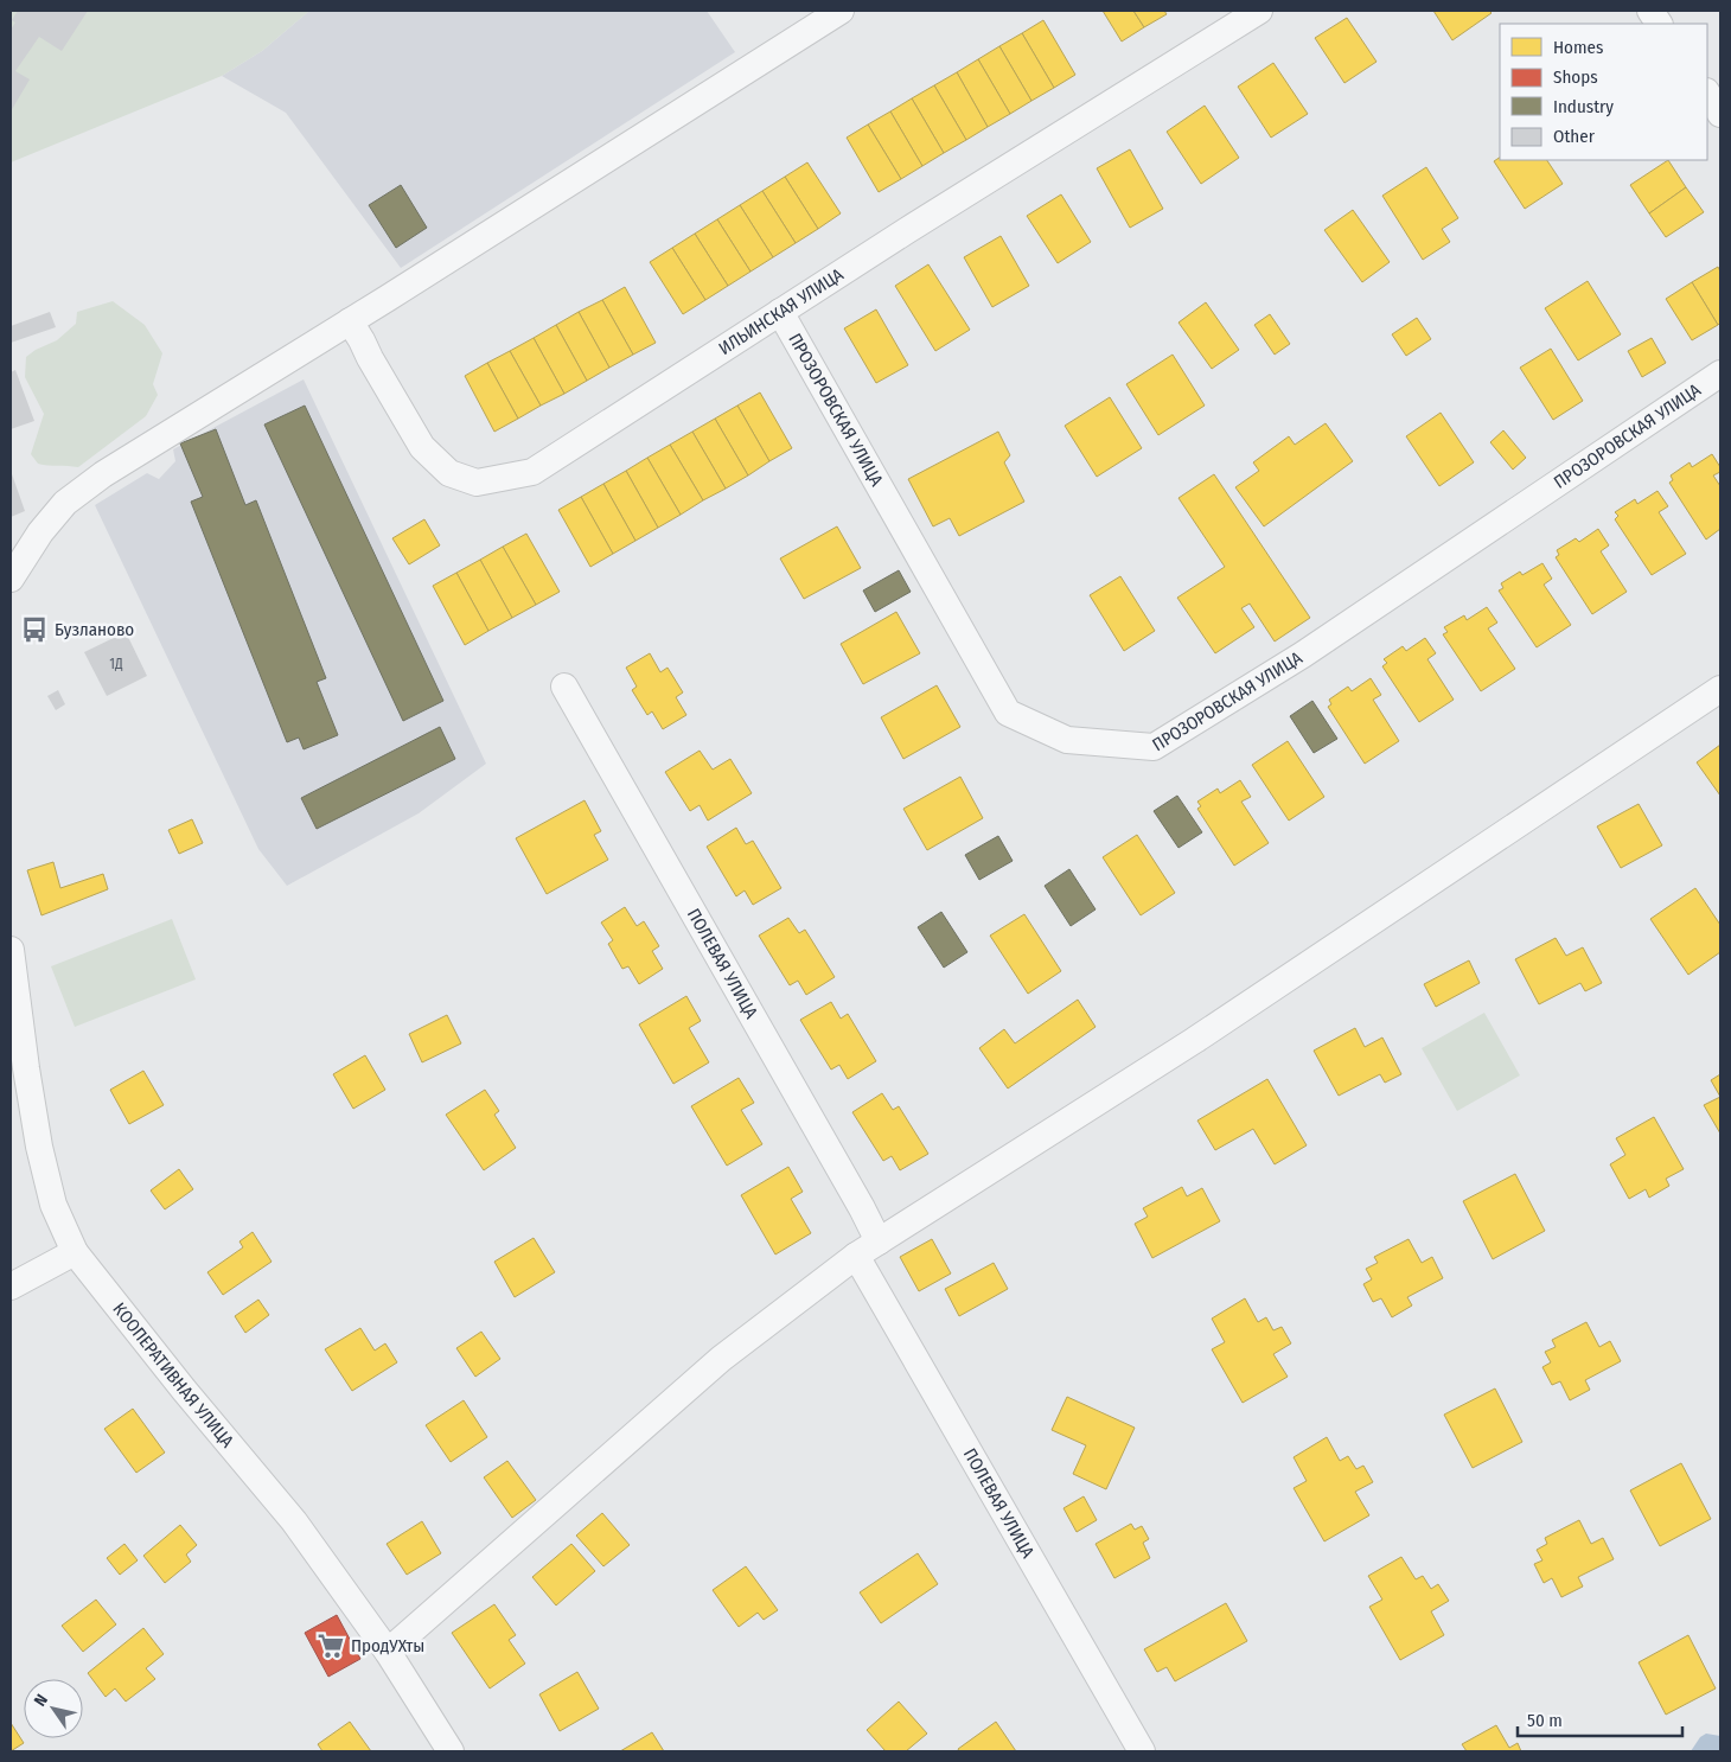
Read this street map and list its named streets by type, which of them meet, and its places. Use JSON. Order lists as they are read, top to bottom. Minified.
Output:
{"streets":{"street":["ИЛЬИНСКАЯ УЛИЦА","ПРОЗОРОВСКАЯ УЛИЦА","ПОЛЕВАЯ УЛИЦА","КООПЕРАТИВНАЯ УЛИЦА"]},"crossings":[["ИЛЬИНСКАЯ УЛИЦА","ПРОЗОРОВСКАЯ УЛИЦА"]],"places":{"bus stop":["Бузланово"],"supermarket":["ПродУХты"]},"house_numbers":["1Д"],"legend":["Homes","Shops","Industry","Other"],"scale_bar":"50 m","north":"top left"}
